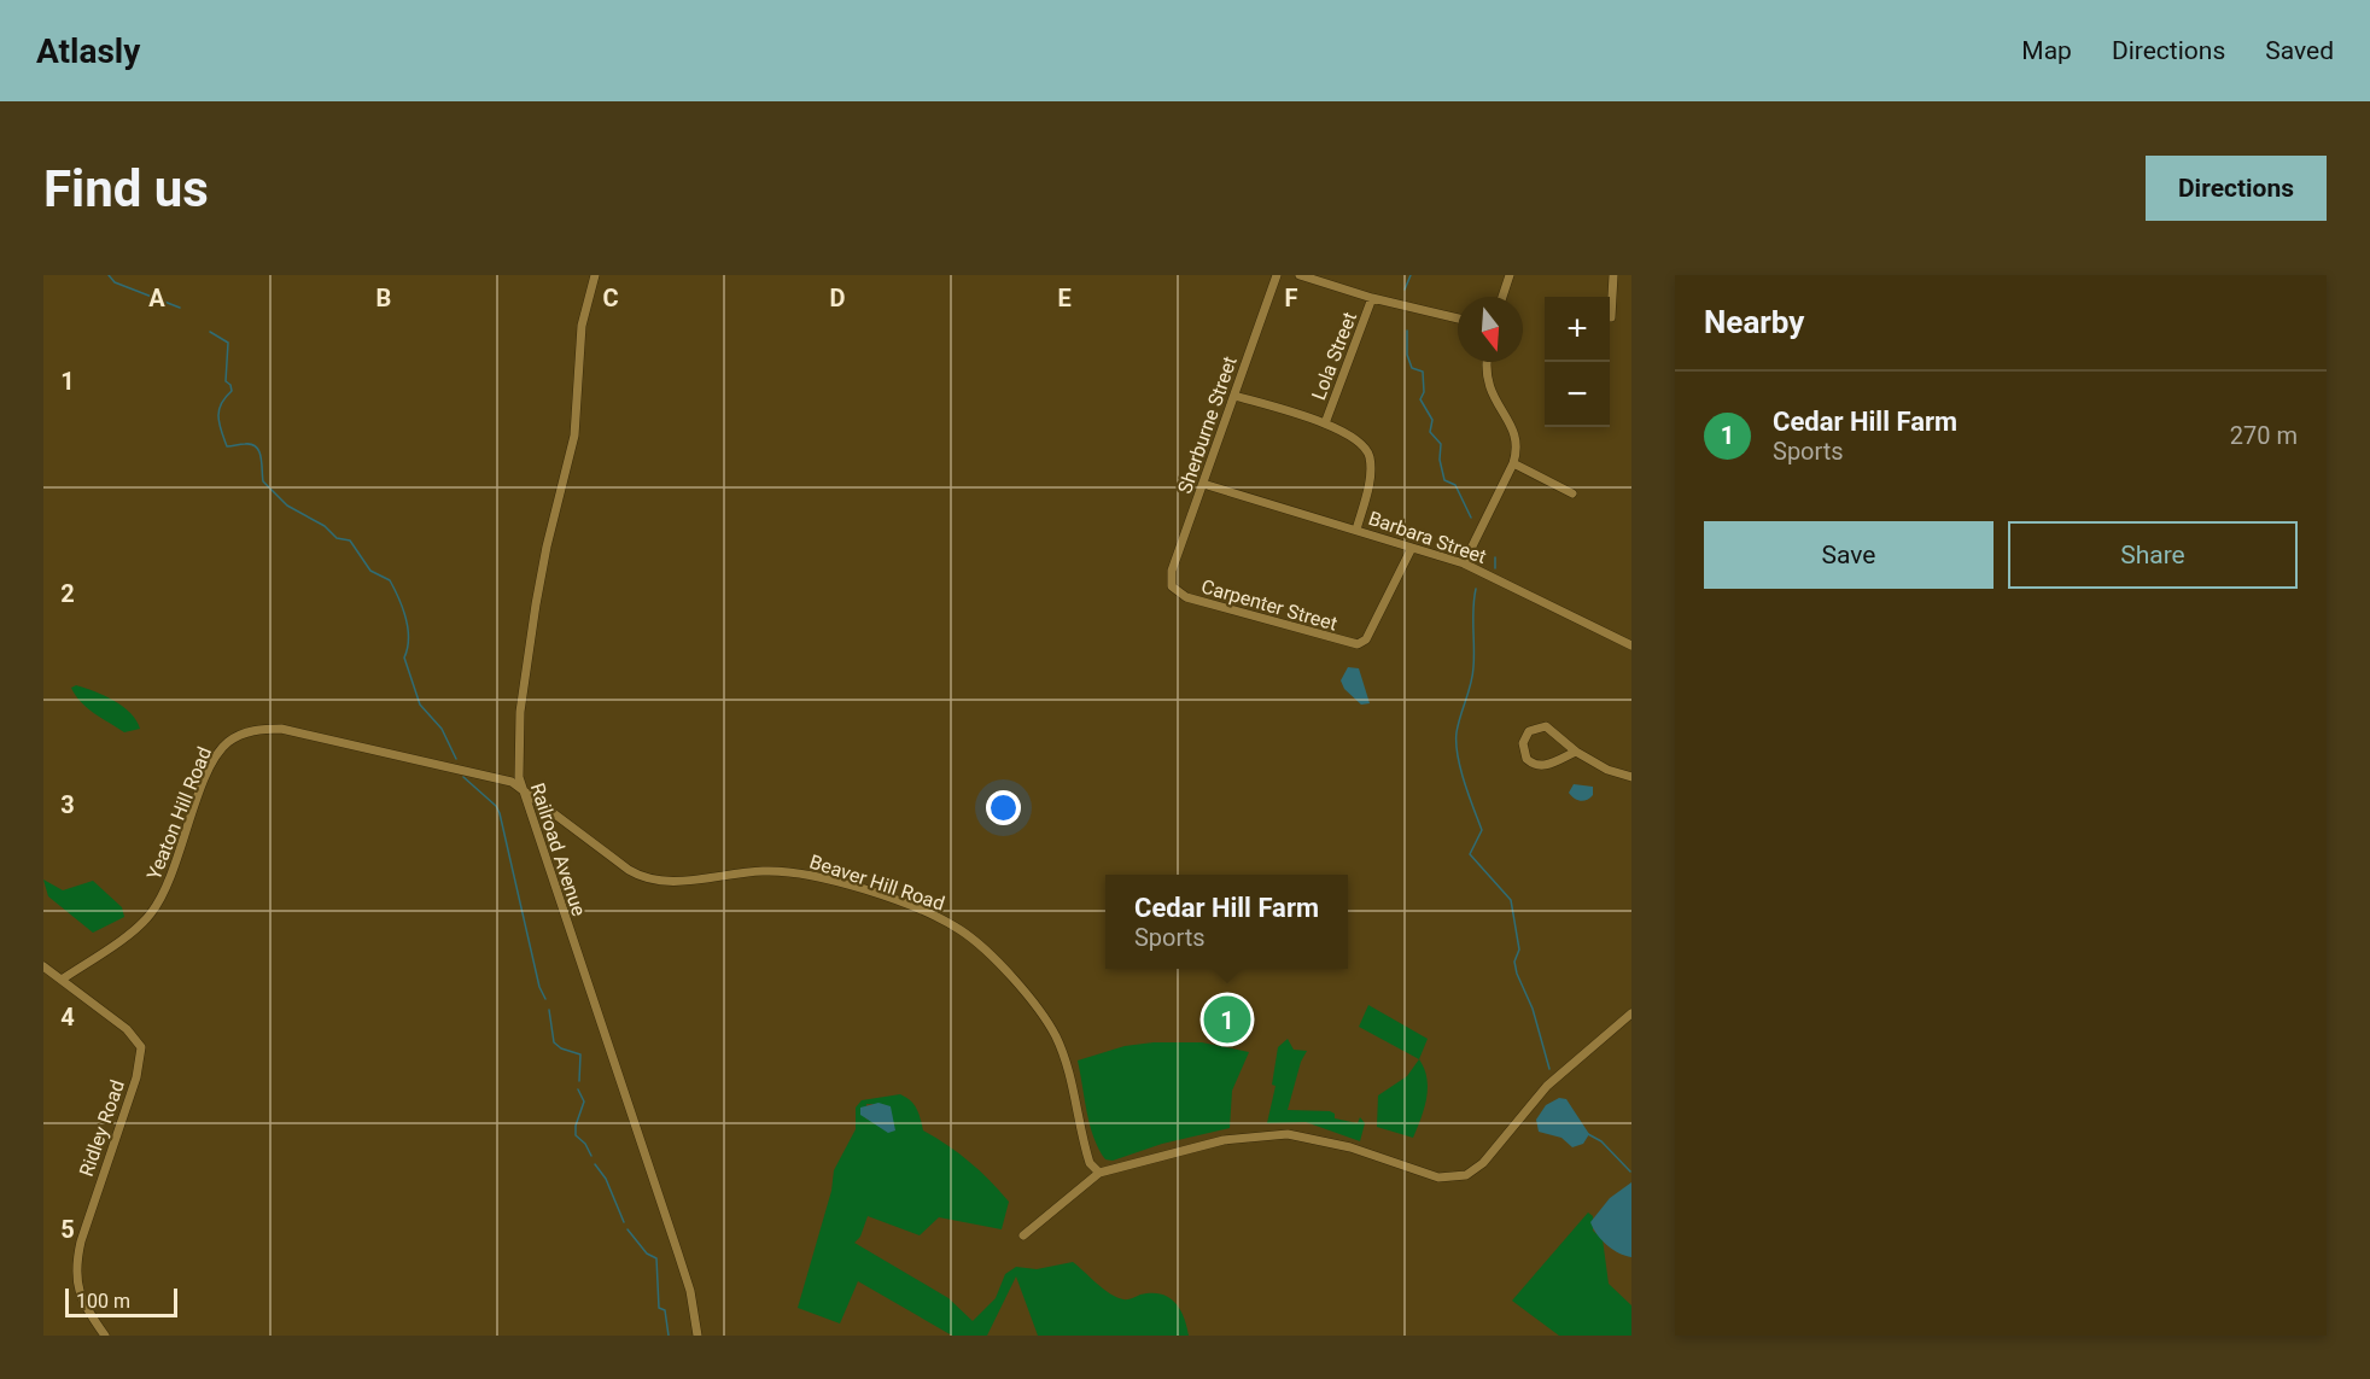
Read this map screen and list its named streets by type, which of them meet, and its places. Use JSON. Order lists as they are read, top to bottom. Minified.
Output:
{"streets":{"street":["Lola Street","Sherburne Street","Barbara Street","Carpenter Street","Yeaton Hill Road","Railroad Avenue","Beaver Hill Road","Ridley Road"]},"crossings":[["Sherburne Street","Barbara Street"],["Sherburne Street","Carpenter Street"],["Barbara Street","Carpenter Street"],["Yeaton Hill Road","Railroad Avenue"],["Yeaton Hill Road","Beaver Hill Road"],["Yeaton Hill Road","Ridley Road"],["Railroad Avenue","Beaver Hill Road"]],"scale_bar":"100 m","north":"bottom","page":{"header":"Atlasly","nav":["Map","Directions","Saved"],"buttons":["Directions",["Save","Share"]],"title":"Find us","heading":"Nearby","map_buttons":["+","−"],"list":[{"mark":"1","name":"Cedar Hill Farm","note":"Sports","value":"270 m"}],"popup":["Cedar Hill Farm","Sports"],"pins":"1","scale":"100 m"},"grid":{"columns":["A","B","C","D","E","F"],"rows":["1","2","3","4","5"]}}
